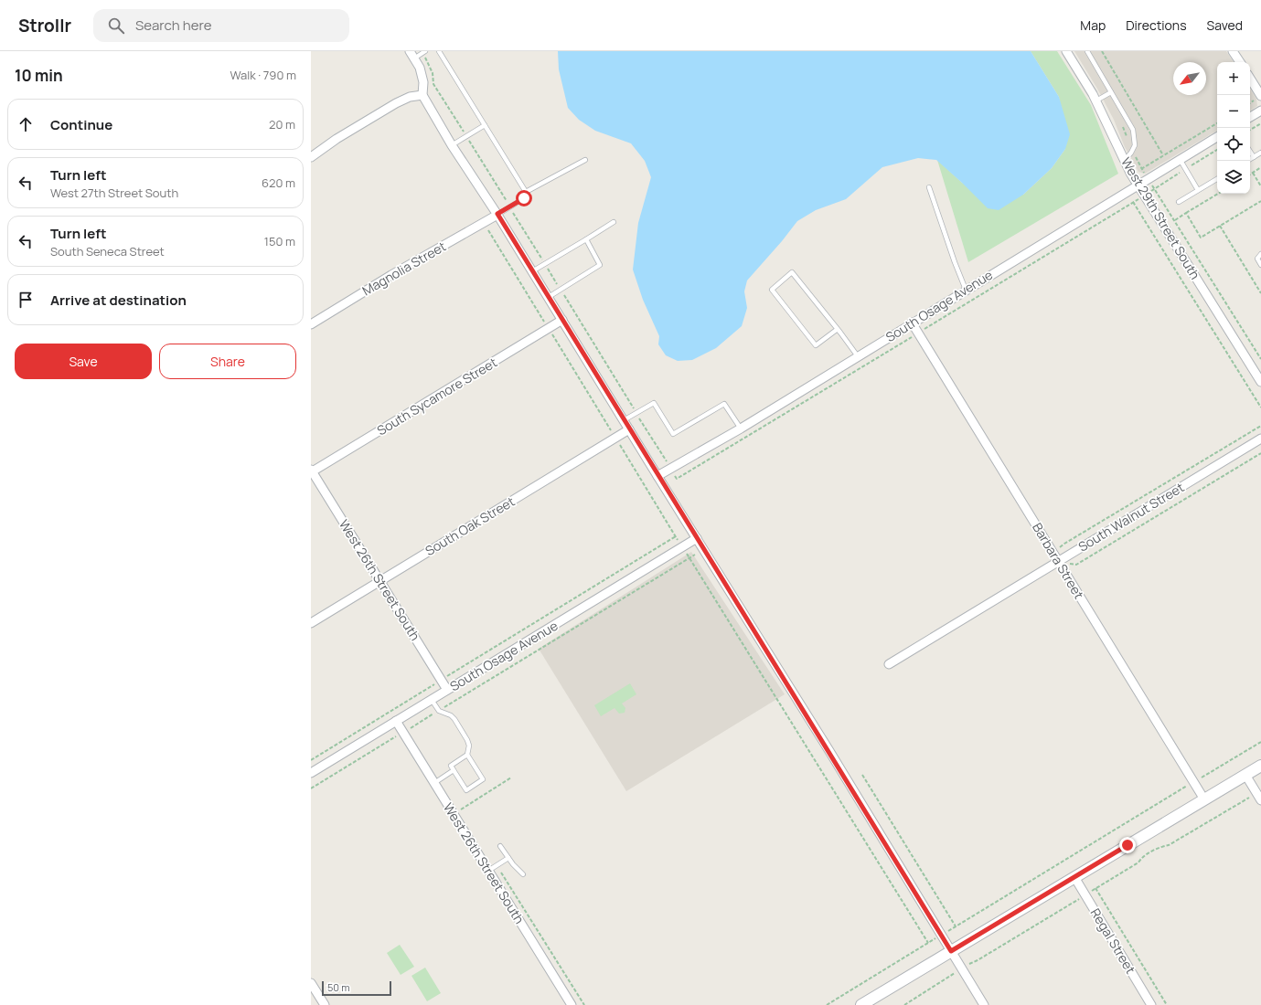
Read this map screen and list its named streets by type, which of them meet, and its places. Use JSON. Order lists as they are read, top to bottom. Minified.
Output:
{"streets":{"street":["West 29th Street South","Magnolia Street","South Osage Avenue","South Sycamore Street","South Walnut Street","South Oak Street","Barbara Street","West 26th Street South","Regal Street"]},"crossings":[["West 29th Street South","South Osage Avenue"],["South Osage Avenue","Barbara Street"],["South Osage Avenue","West 26th Street South"],["South Sycamore Street","West 26th Street South"],["South Walnut Street","Barbara Street"],["South Oak Street","West 26th Street South"]],"scale_bar":"50 m","north":"bottom left","page":{"header":"Strollr","search":"Search here","nav":["Map","Directions","Saved"],"heading":["10 min","Walk · 790 m"],"map_buttons":["+","−"],"list":[["Continue","20 m"],["Turn left","West 27th Street South","620 m"],["Turn left","South Seneca Street","150 m"],"Arrive at destination"],"buttons":["Save","Share"],"scale":"50 m"}}
